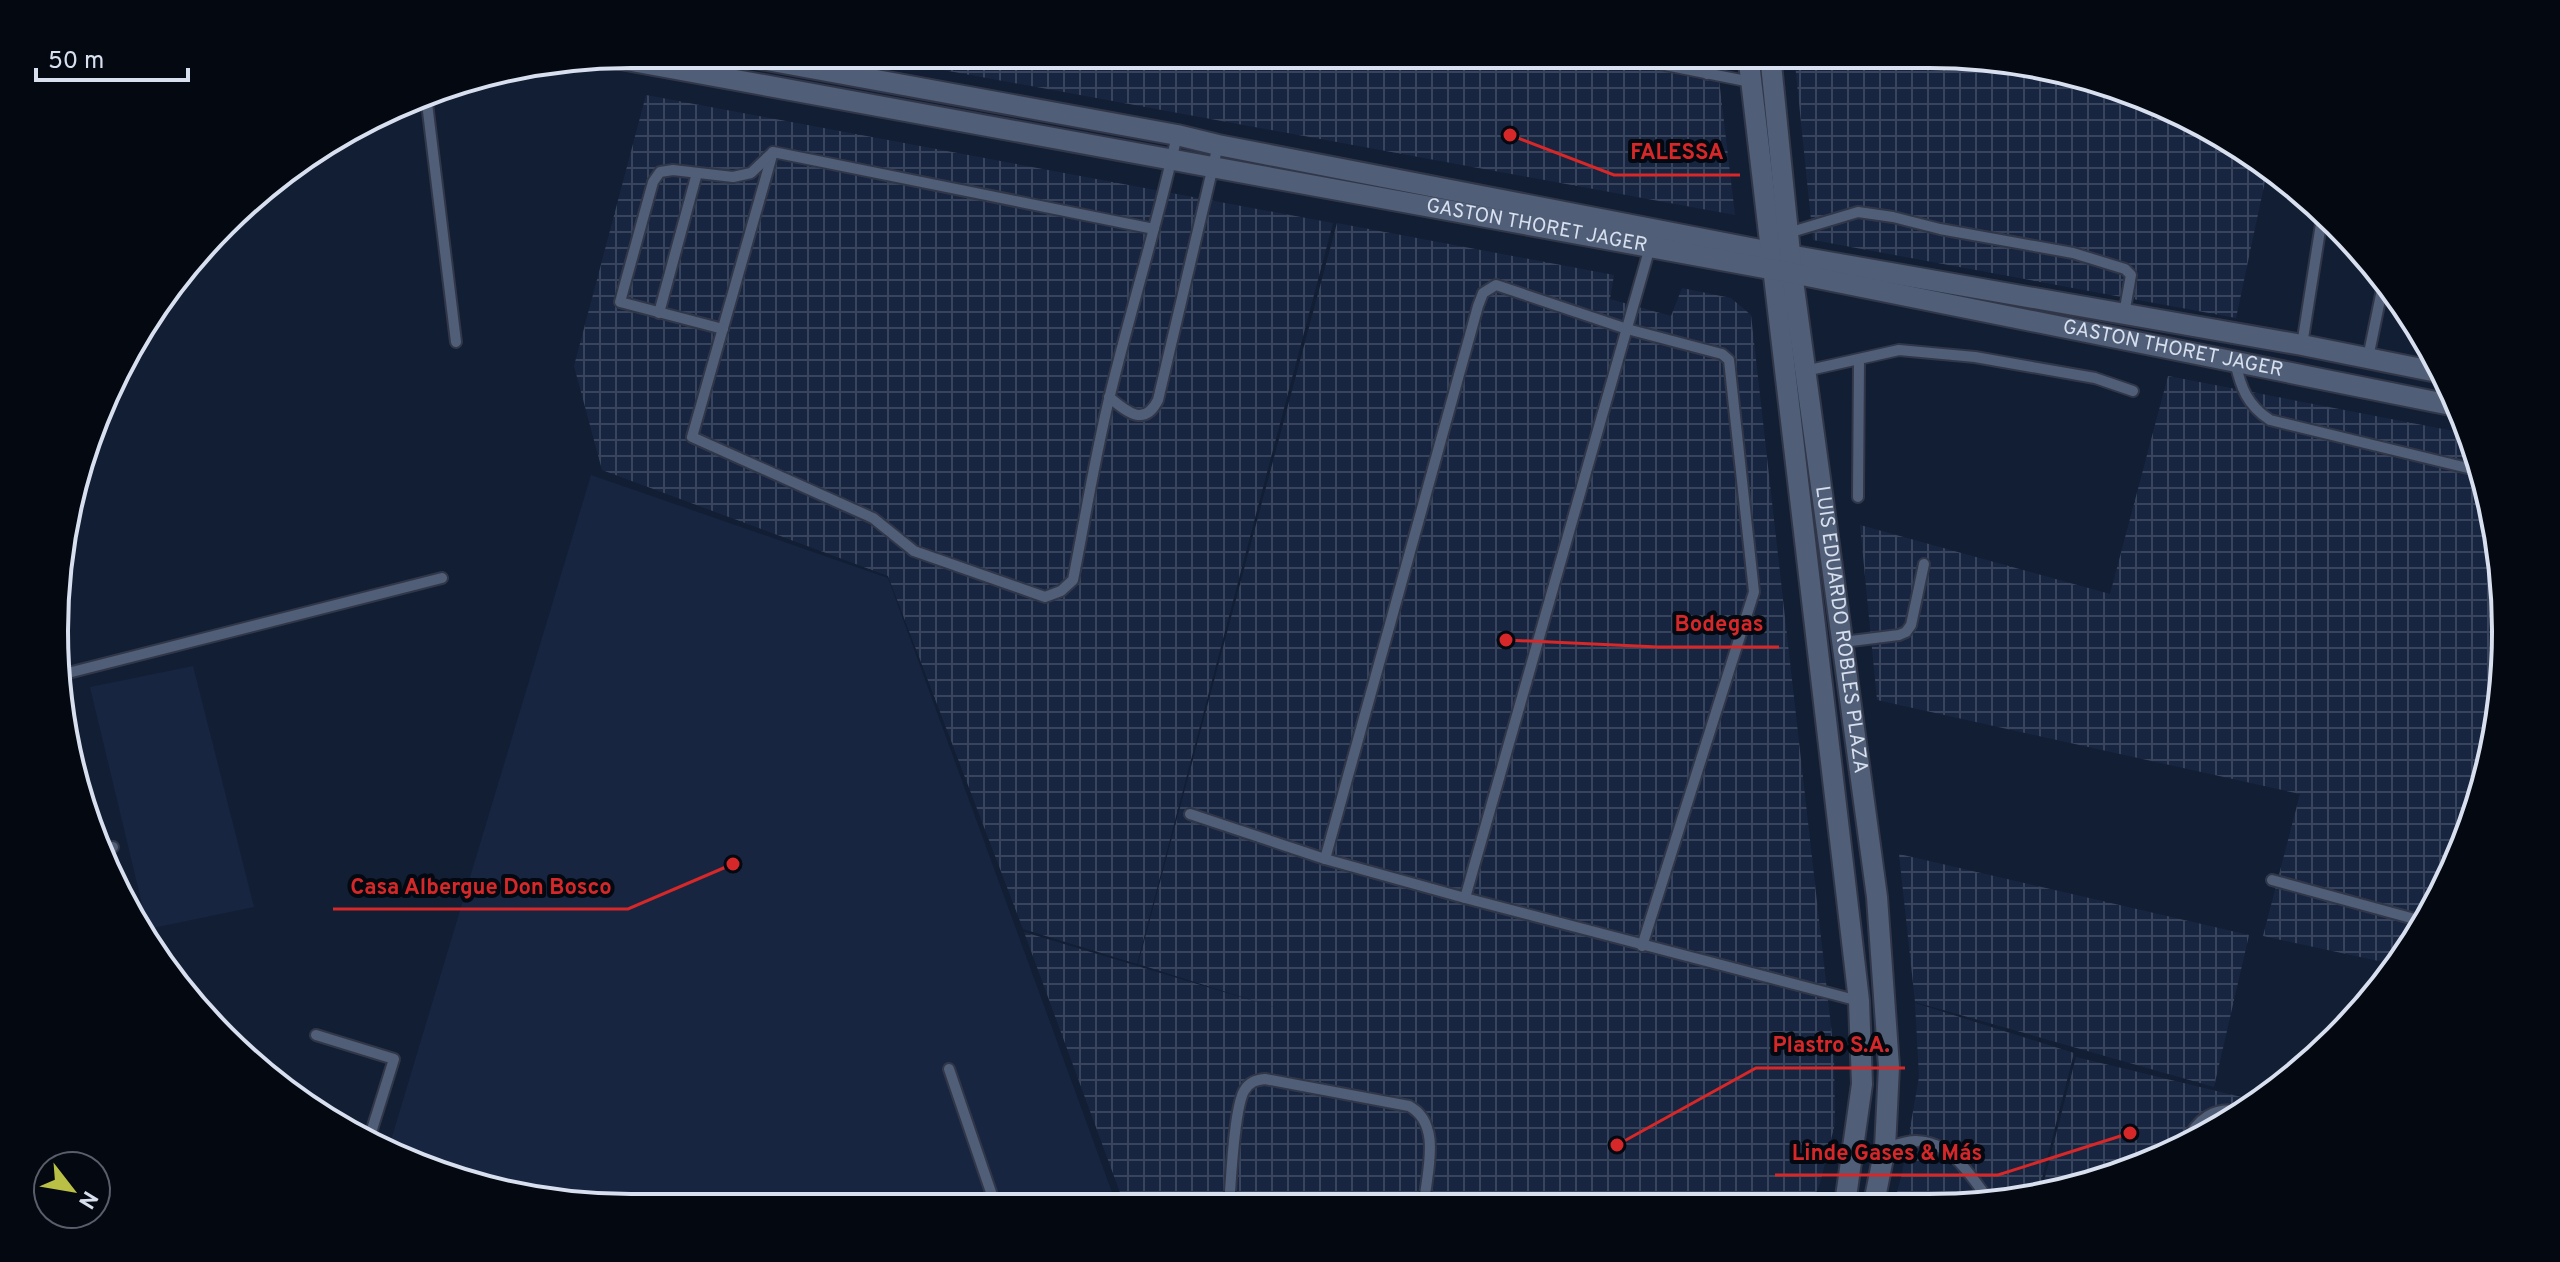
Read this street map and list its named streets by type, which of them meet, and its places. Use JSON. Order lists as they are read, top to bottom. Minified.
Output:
{"streets":{"street":["GASTON THORET JAGER","LUIS EDUARDO ROBLES PLAZA"]},"crossings":[["GASTON THORET JAGER","LUIS EDUARDO ROBLES PLAZA"]],"places":["FALESSA","Bodegas","Casa Albergue Don Bosco","Linde Gases & Más","Plastro S.A."],"scale_bar":"50 m","north":"bottom right"}
